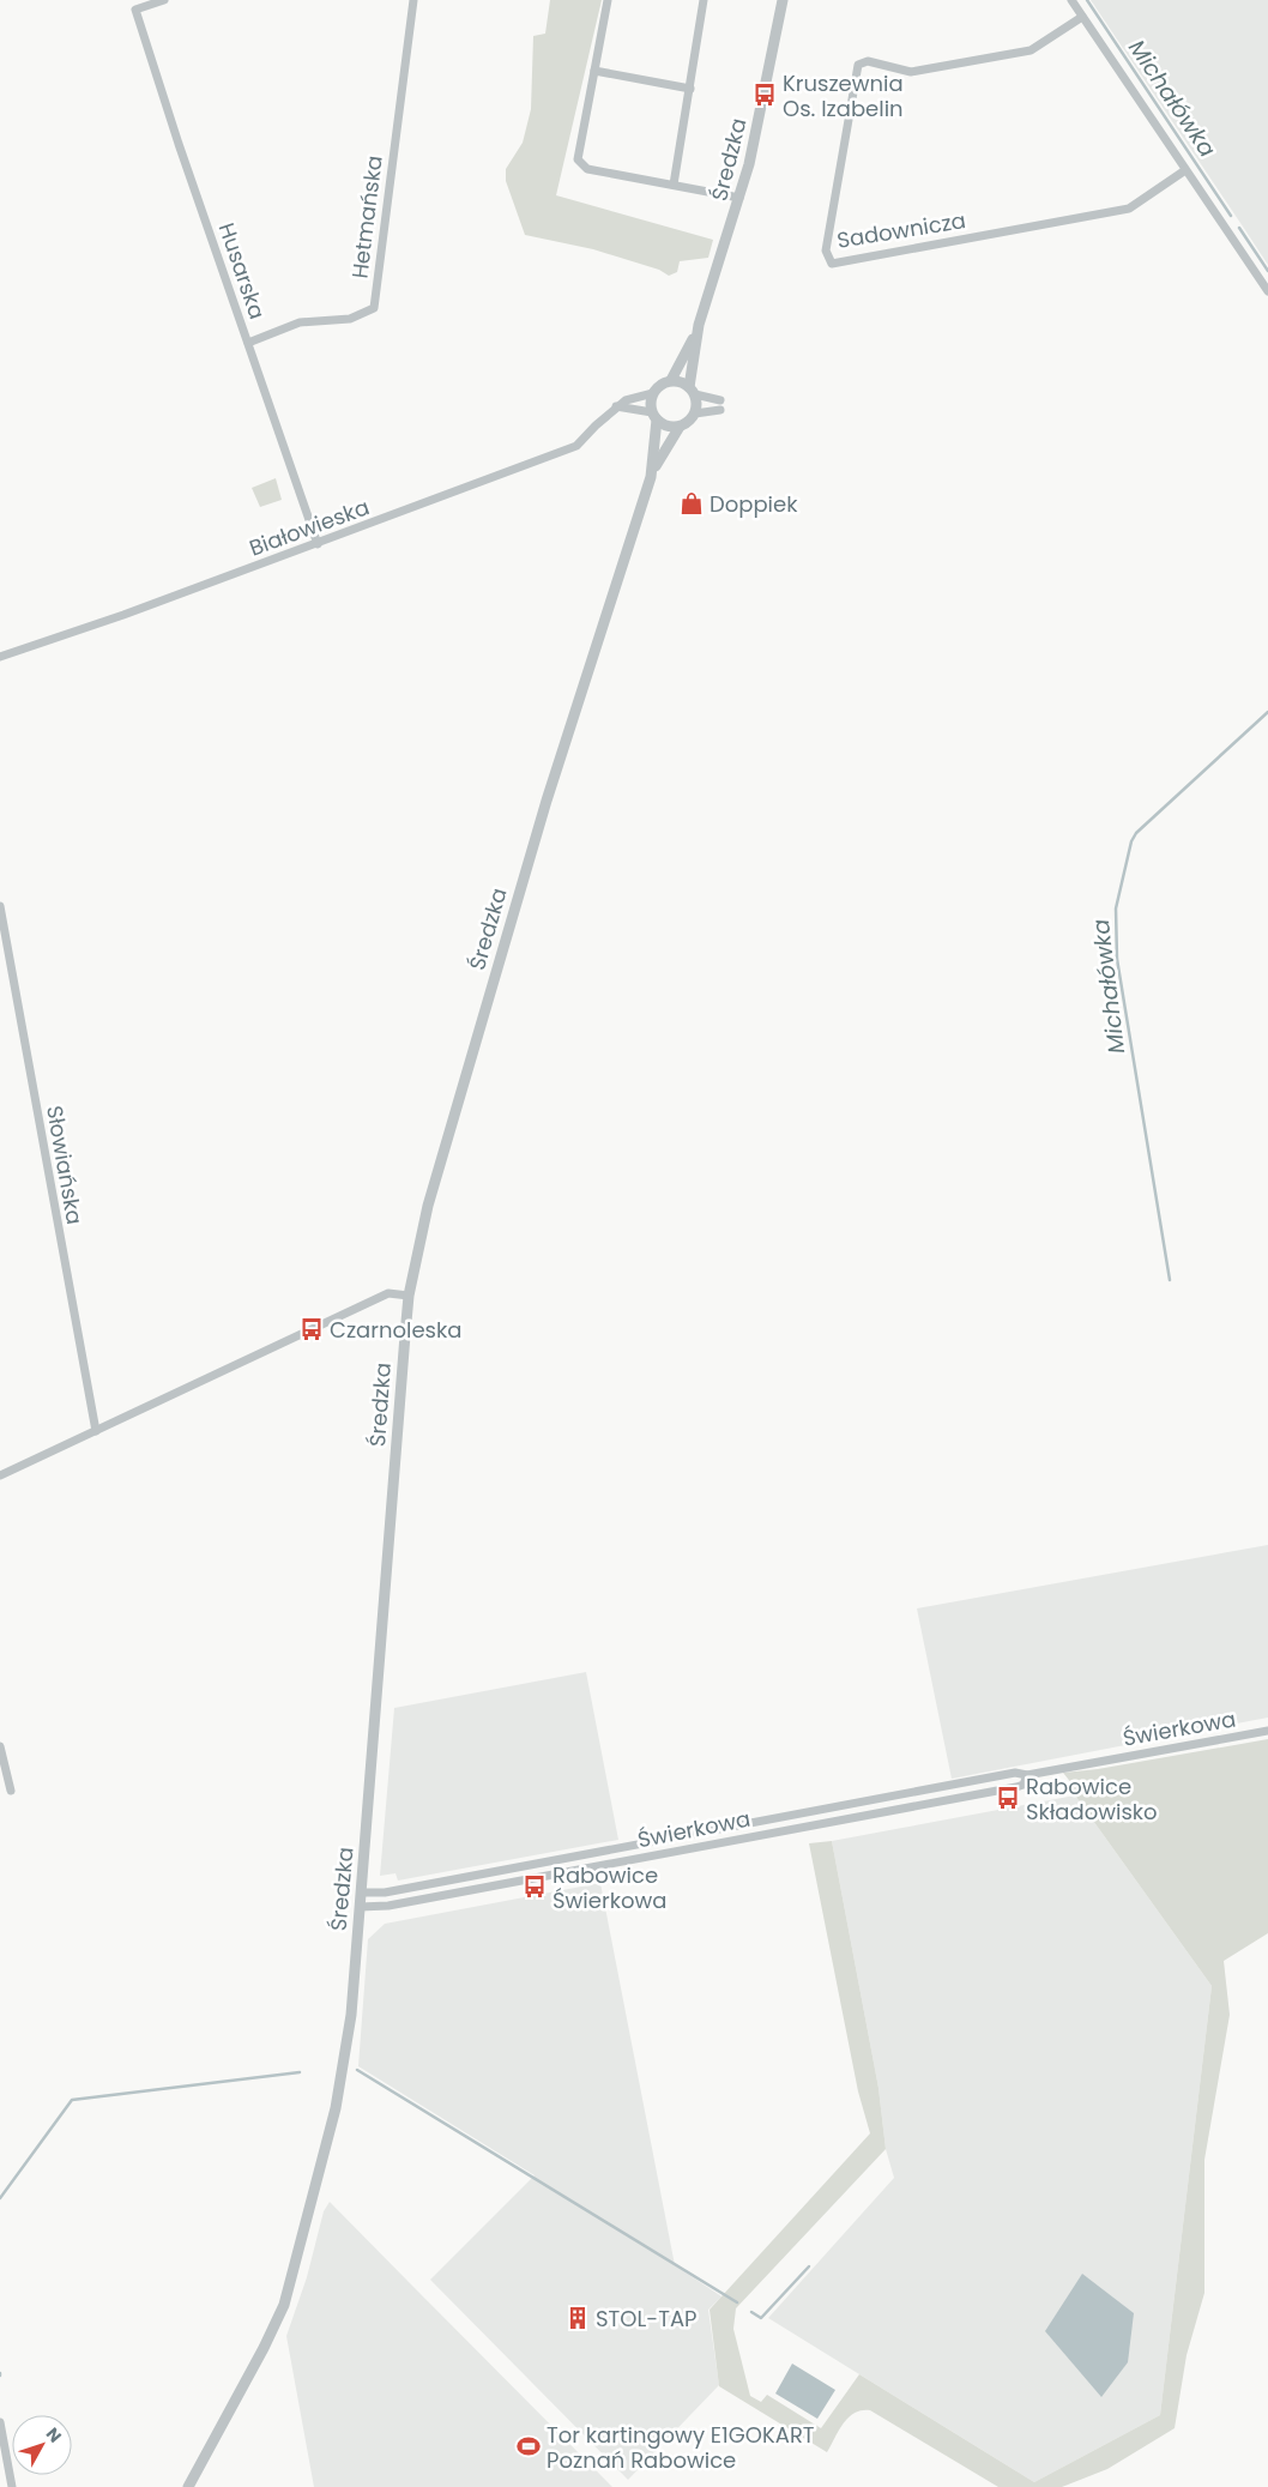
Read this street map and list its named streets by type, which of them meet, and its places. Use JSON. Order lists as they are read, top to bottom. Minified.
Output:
{"streets":{"street":["Średzka","Hetmańska","Sadownicza","Husarska","Białowieska","Słowiańska","Świerkowa"]},"crossings":[["Średzka","Białowieska"],["Średzka","Świerkowa"],["Hetmańska","Husarska"],["Husarska","Białowieska"]],"water":["Michałówka"],"places":{"bus stop":["Kruszewnia Os. Izabelin","Czarnoleska","Rabowice Składowisko","Rabowice Świerkowa"],"shop":["Doppiek"],"building":["STOL-TAP"],"sports":["Tor kartingowy E1GOKART Poznań Rabowice"]},"north":"top right"}
